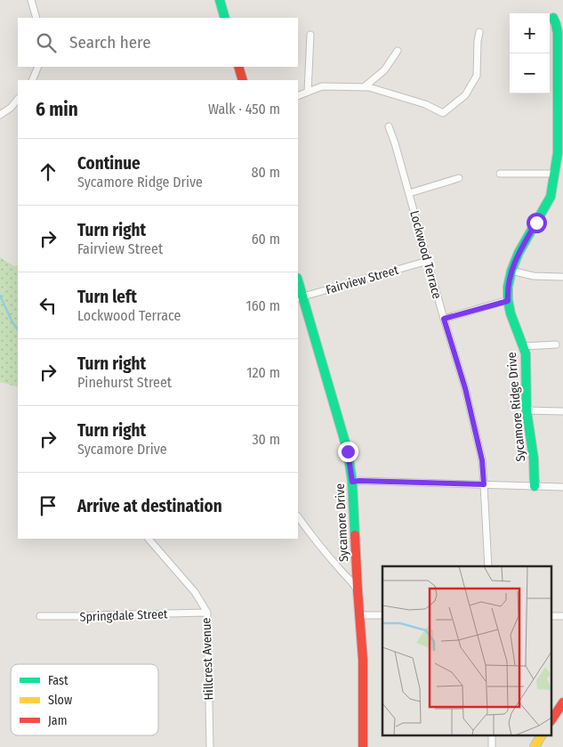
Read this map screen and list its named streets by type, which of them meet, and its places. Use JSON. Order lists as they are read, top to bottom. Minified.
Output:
{"streets":{"street":["Lockwood Terrace","Fairview Street","Sycamore Ridge Drive","Sycamore Drive","Springdale Street","Hillcrest Avenue"]},"crossings":[["Lockwood Terrace","Fairview Street"],["Fairview Street","Sycamore Drive"],["Springdale Street","Hillcrest Avenue"]],"legend":["Fast","Slow","Jam"],"page":{"map_buttons":["+","−"],"search":"Search here","heading":["6 min","Walk · 450 m"],"list":[["Continue","Sycamore Ridge Drive","80 m"],["Turn right","Fairview Street","60 m"],["Turn left","Lockwood Terrace","160 m"],["Turn right","Pinehurst Street","120 m"],["Turn right","Sycamore Drive","30 m"],"Arrive at destination"]}}
